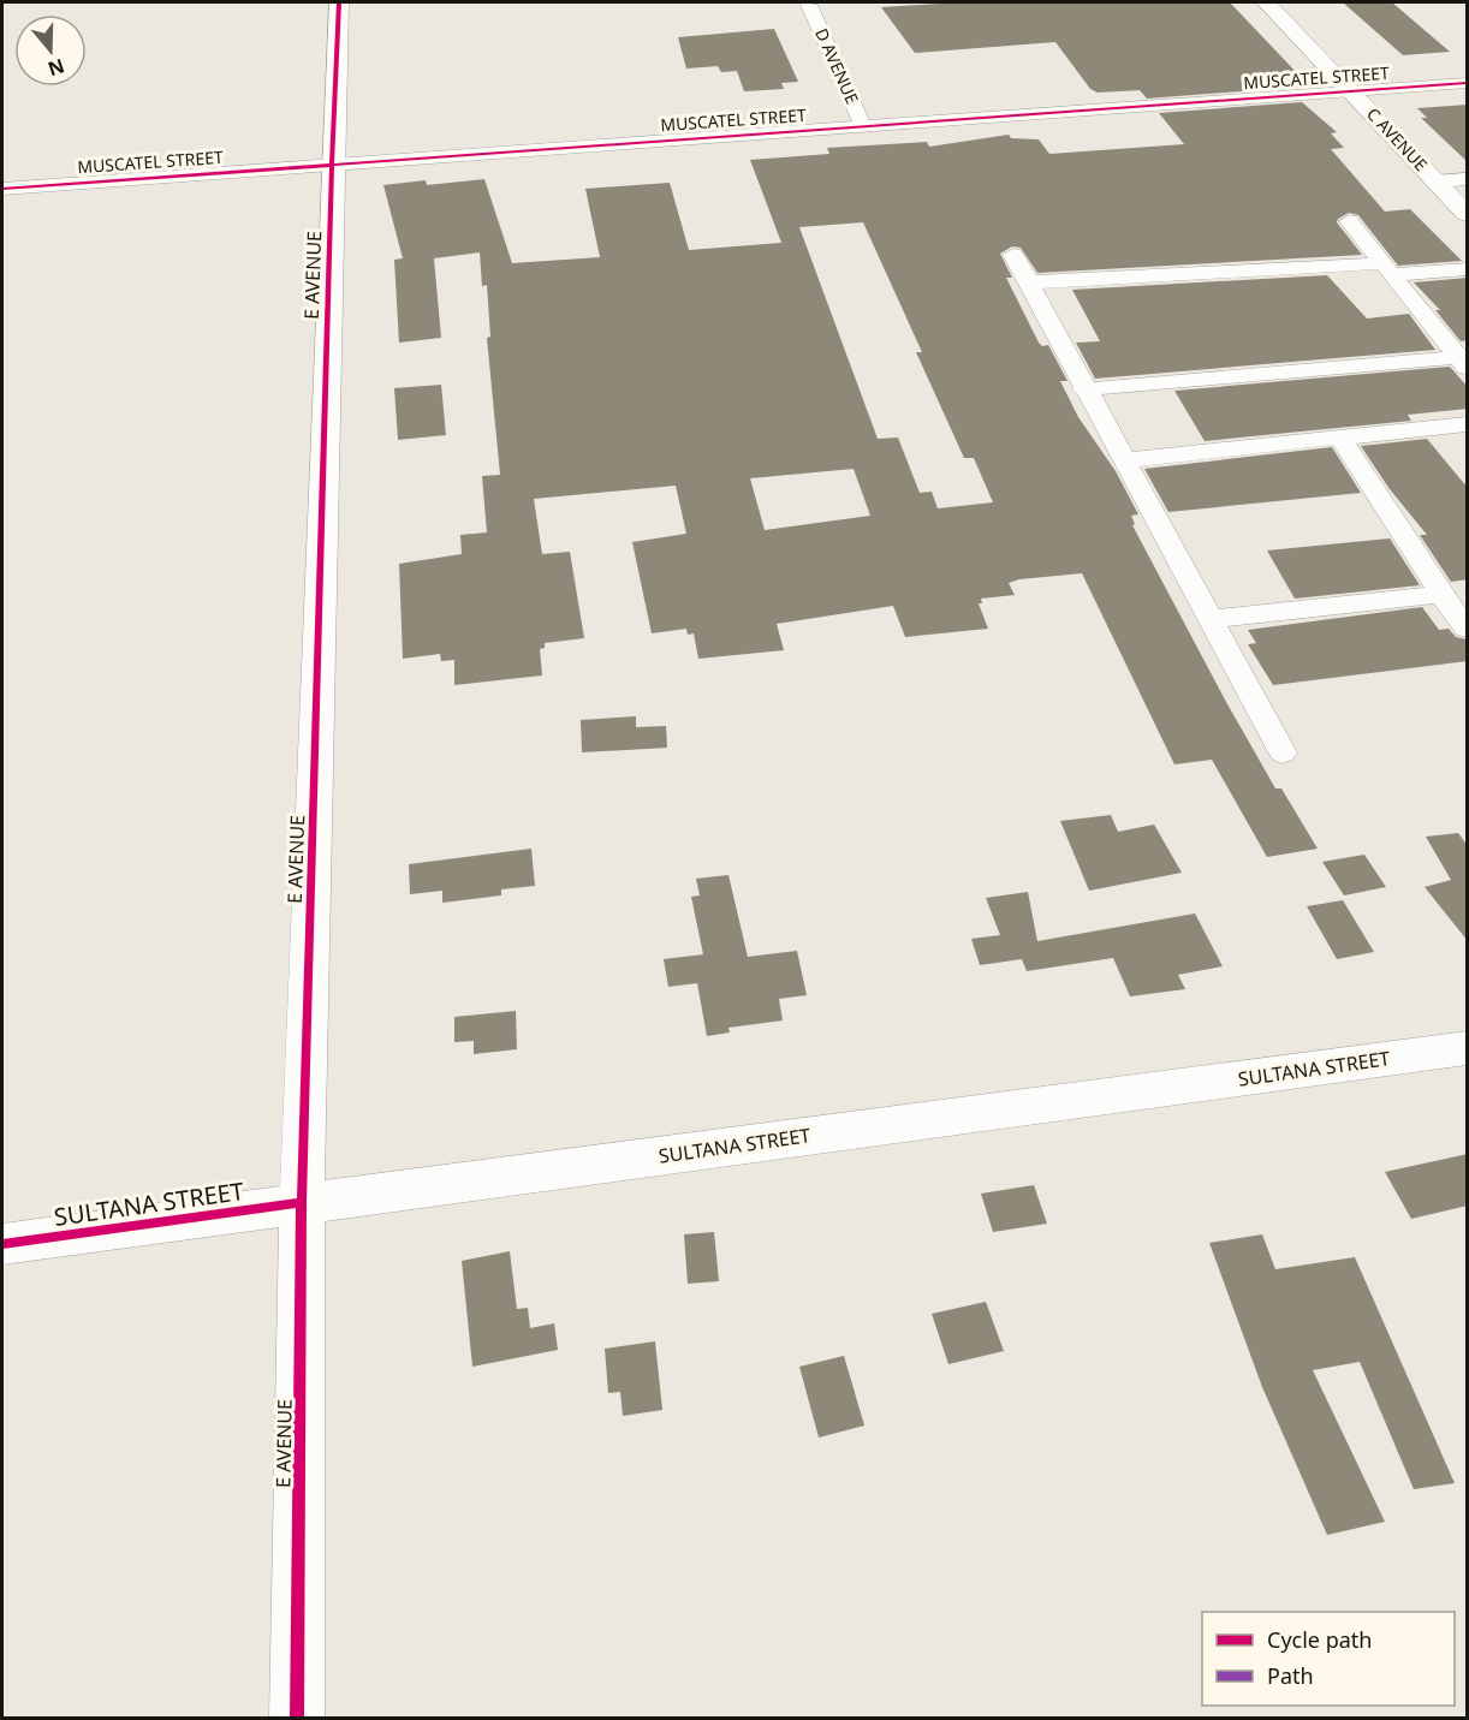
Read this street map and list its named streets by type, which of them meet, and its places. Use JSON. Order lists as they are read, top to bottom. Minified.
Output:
{"streets":{"street":["D AVENUE","MUSCATEL STREET","C AVENUE","E AVENUE","SULTANA STREET"]},"crossings":[["D AVENUE","MUSCATEL STREET"],["MUSCATEL STREET","C AVENUE"],["MUSCATEL STREET","E AVENUE"],["E AVENUE","SULTANA STREET"]],"legend":["Cycle path","Path"],"north":"bottom"}
